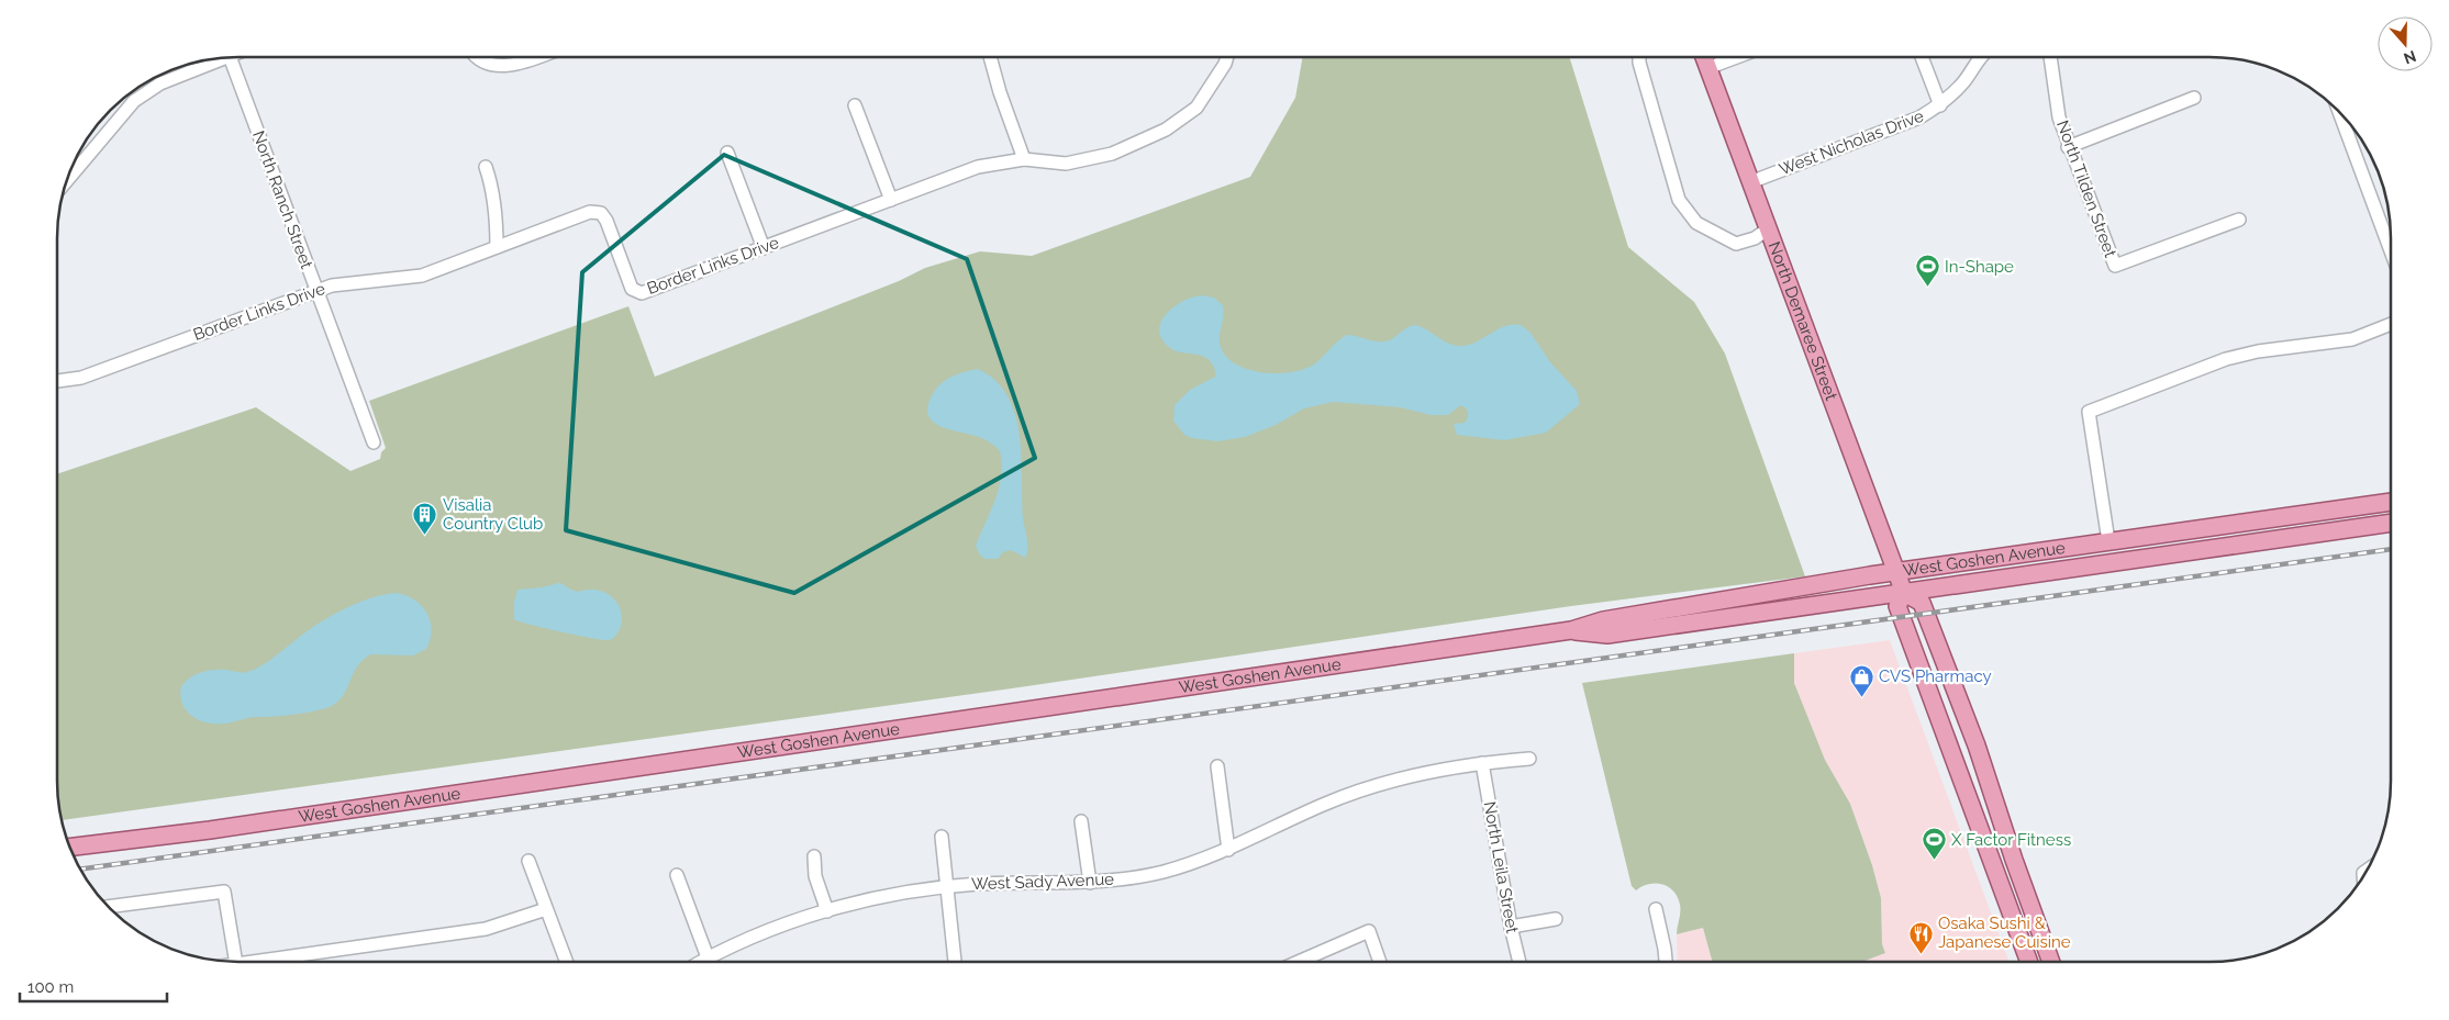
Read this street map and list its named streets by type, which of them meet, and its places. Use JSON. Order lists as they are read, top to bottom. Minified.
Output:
{"streets":{"main road":["North Demaree Street","West Goshen Avenue"],"street":["West Nicholas Drive","North Tilden Street","North Ranch Street","Border Links Drive","North Leila Street","West Sady Avenue"]},"crossings":[["West Nicholas Drive","North Demaree Street"],["North Ranch Street","Border Links Drive"],["North Demaree Street","West Goshen Avenue"],["North Leila Street","West Sady Avenue"]],"places":{"sports":["In-Shape","X Factor Fitness"],"building":["Visalia Country Club"],"shop":["CVS Pharmacy"],"restaurant":["Osaka Sushi & Japanese Cuisine"]},"scale_bar":"100 m","north":"bottom"}
